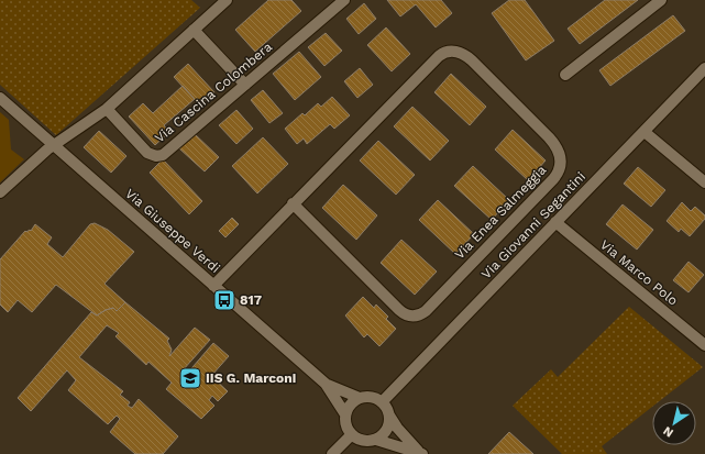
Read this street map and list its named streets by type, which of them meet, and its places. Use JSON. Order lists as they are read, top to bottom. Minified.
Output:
{"streets":{"street":["Via Cascina Colombera","Via Enea Salmeggia","Via Giovanni Segantini","Via Giuseppe Verdi","Via Marco Polo"]},"crossings":[["Via Enea Salmeggia","Via Giuseppe Verdi"],["Via Giovanni Segantini","Via Giuseppe Verdi"],["Via Giovanni Segantini","Via Marco Polo"]],"places":{"bus stop":["817"],"school or university":["IIS G. Marconi"]},"north":"bottom left"}
